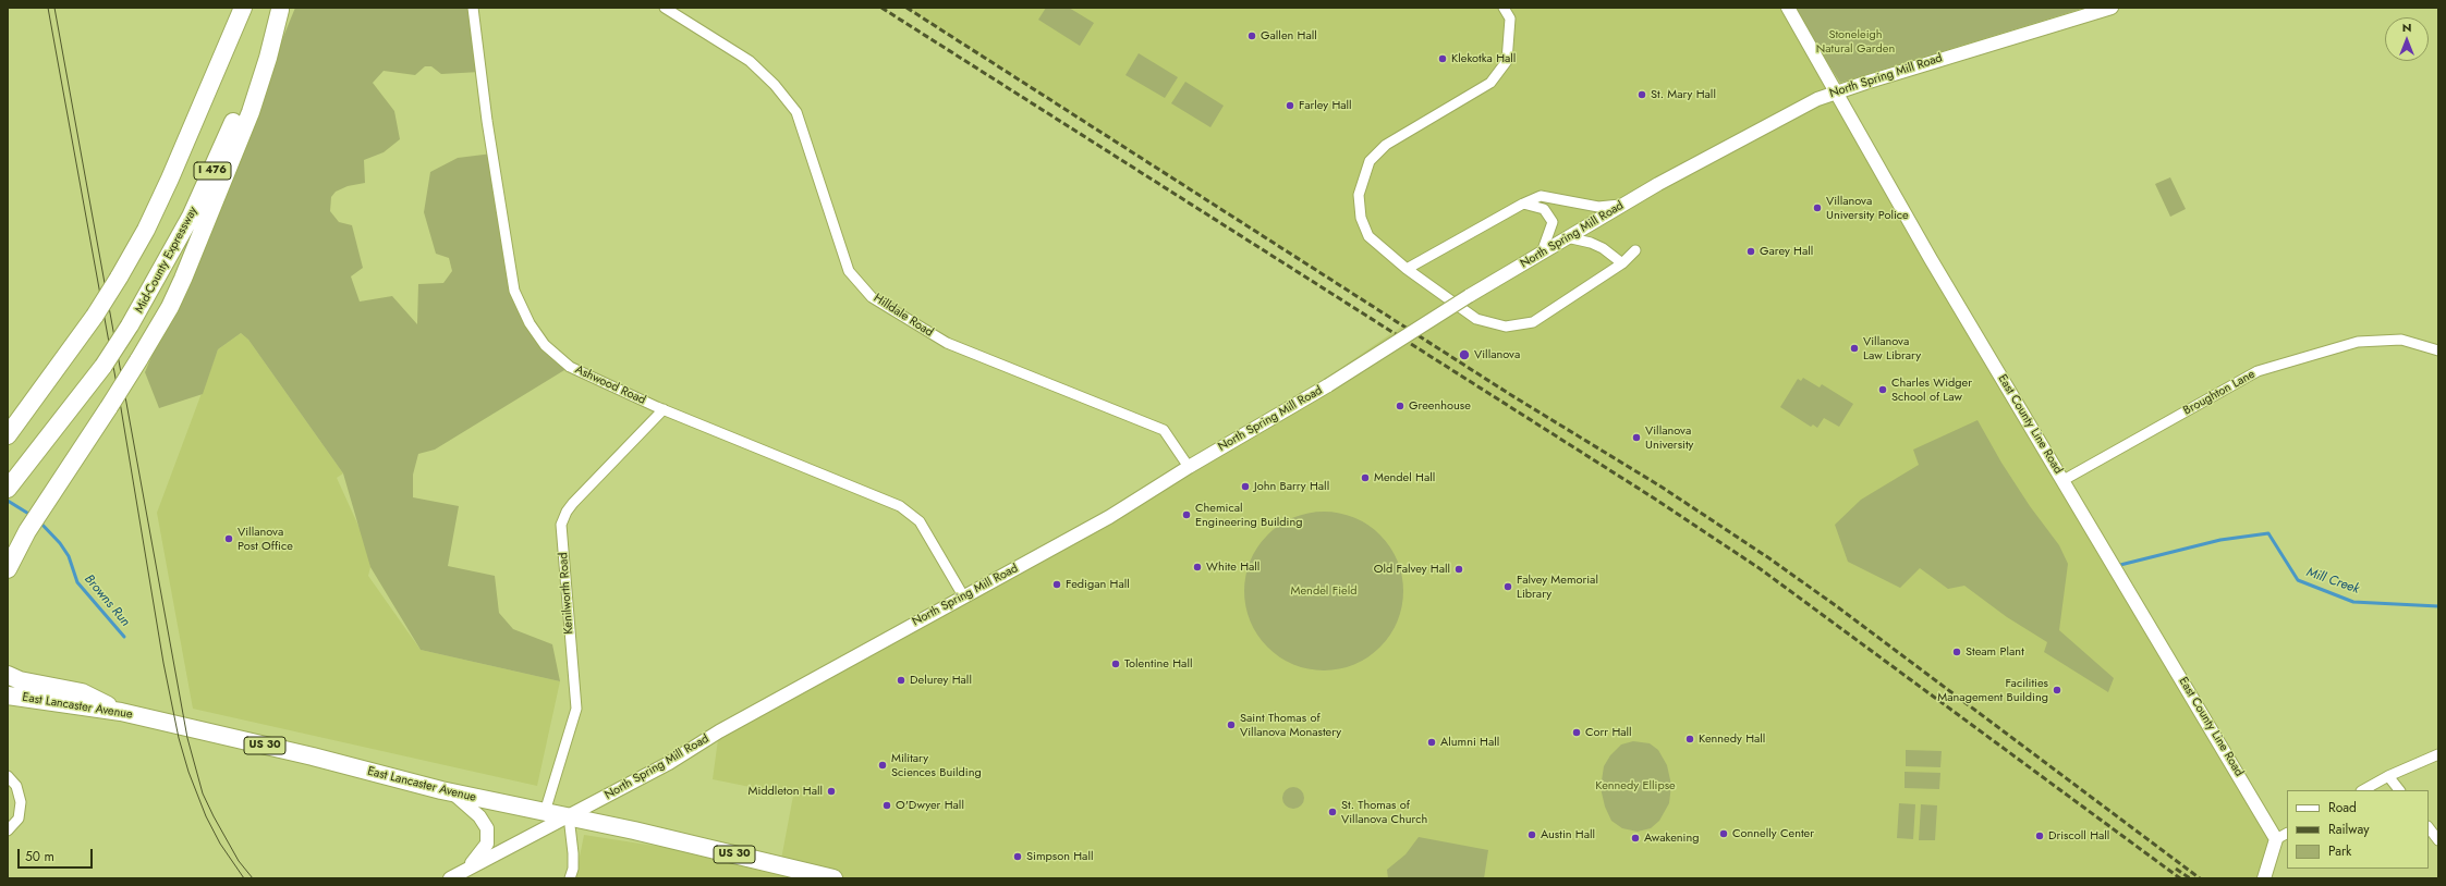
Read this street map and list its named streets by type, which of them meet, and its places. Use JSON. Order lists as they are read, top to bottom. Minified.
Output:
{"streets":{"highway":["I 476","Mid-County Expressway","East Lancaster Avenue","US 30"],"main road":["North Spring Mill Road","East County Line Road"],"street":["Hilldale Road","Ashwood Road","Broughton Lane","Kenilworth Road"]},"crossings":[["North Spring Mill Road","Hilldale Road"],["North Spring Mill Road","Ashwood Road"],["North Spring Mill Road","East County Line Road"],["North Spring Mill Road","East Lancaster Avenue"],["Ashwood Road","Kenilworth Road"],["Broughton Lane","East County Line Road"],["Kenilworth Road","East Lancaster Avenue"]],"water":["Mill Creek","Browns Run"],"parks":["Stoneleigh Natural Garden","Mendel Field","Kennedy Ellipse"],"places":["Gallen Hall","Klekotka Hall","St. Mary Hall","Farley Hall","Villanova University Police","Garey Hall","Villanova Law Library","Villanova","Charles Widger School of Law","Greenhouse","Villanova University","Mendel Hall","John Barry Hall","Chemical Engineering Building","Villanova Post Office","White Hall","Old Falvey Hall","Fedigan Hall","Falvey Memorial Library","Steam Plant","Tolentine Hall","Delurey Hall","Facilities Management Building","Saint Thomas of Villanova Monastery","Corr Hall","Kennedy Hall","Alumni Hall","Military Sciences Building","Middleton Hall","O'Dwyer Hall","St. Thomas of Villanova Church","Connelly Center","Austin Hall","Driscoll Hall","Awakening","Simpson Hall"],"legend":["Road","Railway","Park"],"scale_bar":"50 m","north":"top"}
